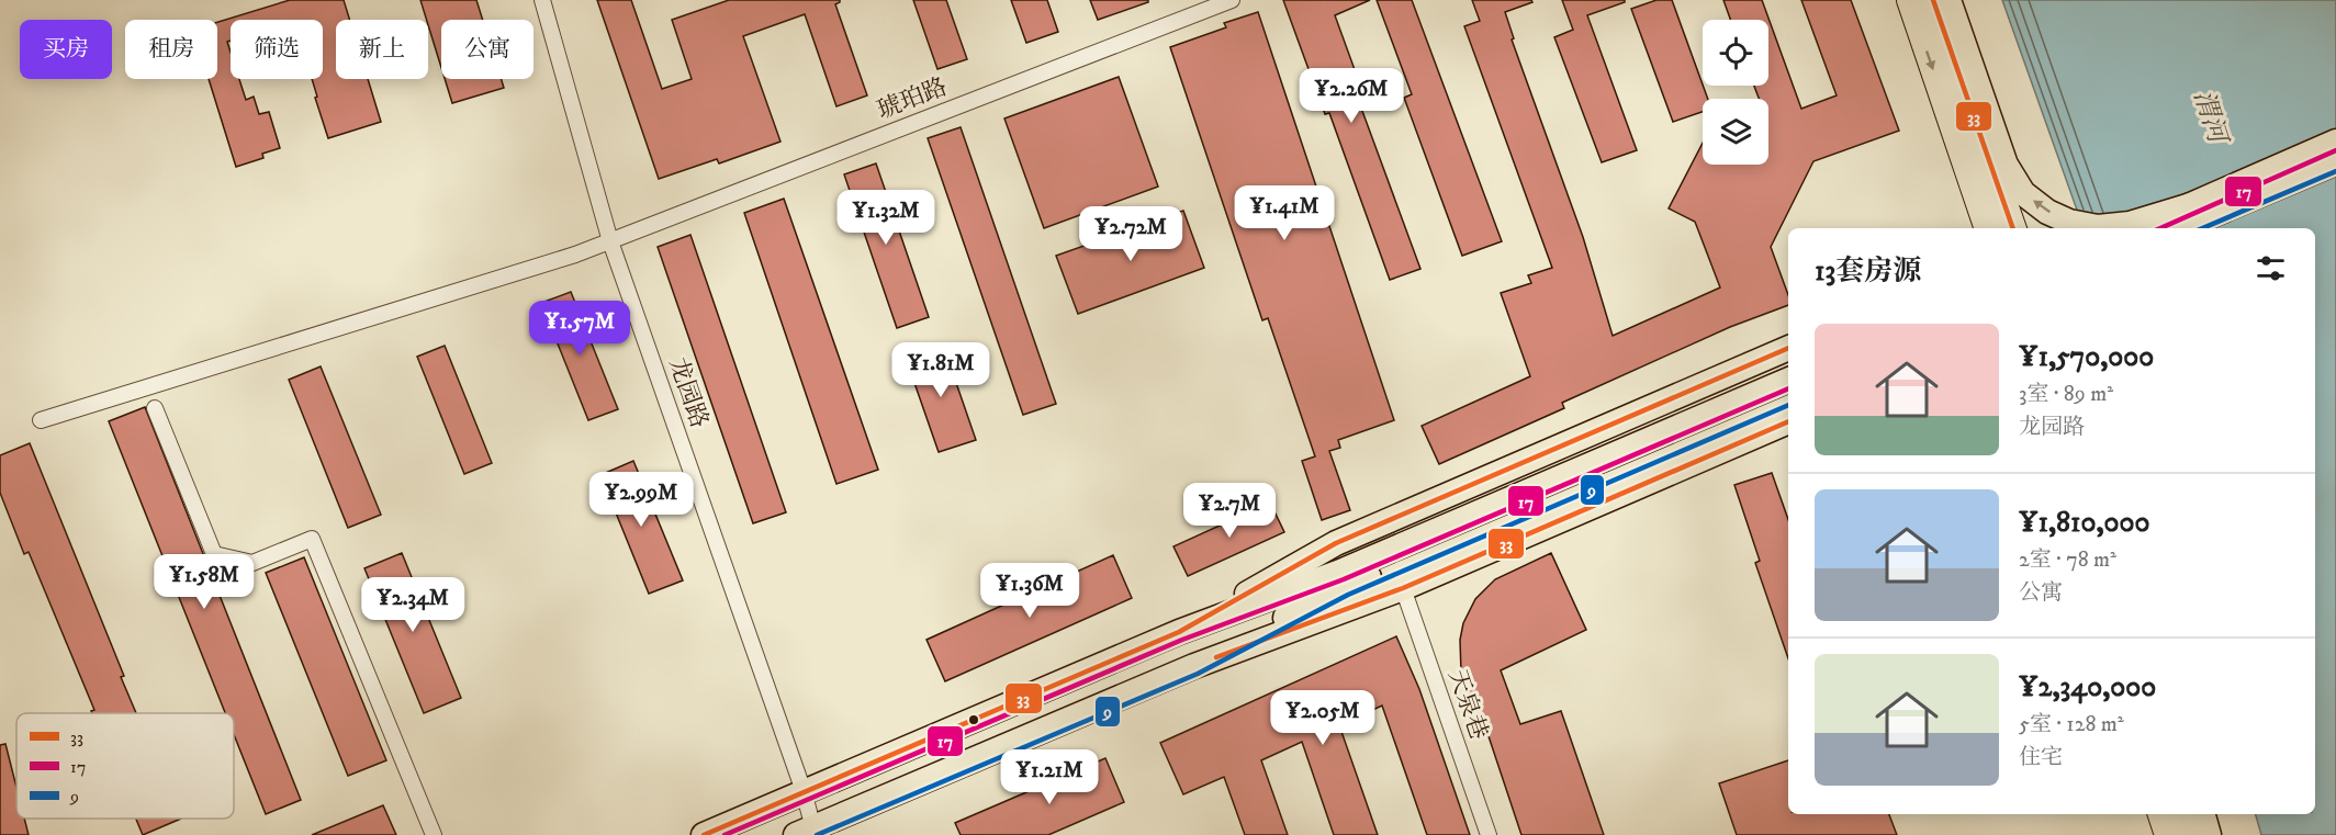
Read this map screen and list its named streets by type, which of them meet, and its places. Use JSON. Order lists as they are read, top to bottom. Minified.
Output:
{"streets":{"street":["琥珀路","龙园路","天泉巷"]},"crossings":[["琥珀路","龙园路"]],"water":["渭河"],"lines":["transit line 33","transit line 17","transit line 9"],"legend":["33","17","9"],"page":{"chip":["买房","租房","筛选","新上","公寓"],"price":["¥2.26M","¥1.41M","¥1.32M","¥2.72M","¥1.57M","¥1.81M","¥2.99M","¥2.7M","¥1.58M","¥1.36M","¥2.34M","¥2.05M","¥1.21M"],"heading":"13套房源","list":[{"name":"¥1,570,000","note":"3室 · 89 m² · 龙园路"},{"name":"¥1,810,000","note":"2室 · 78 m² · 公寓"},{"name":"¥2,340,000","note":"5室 · 128 m² · 住宅"}]}}
